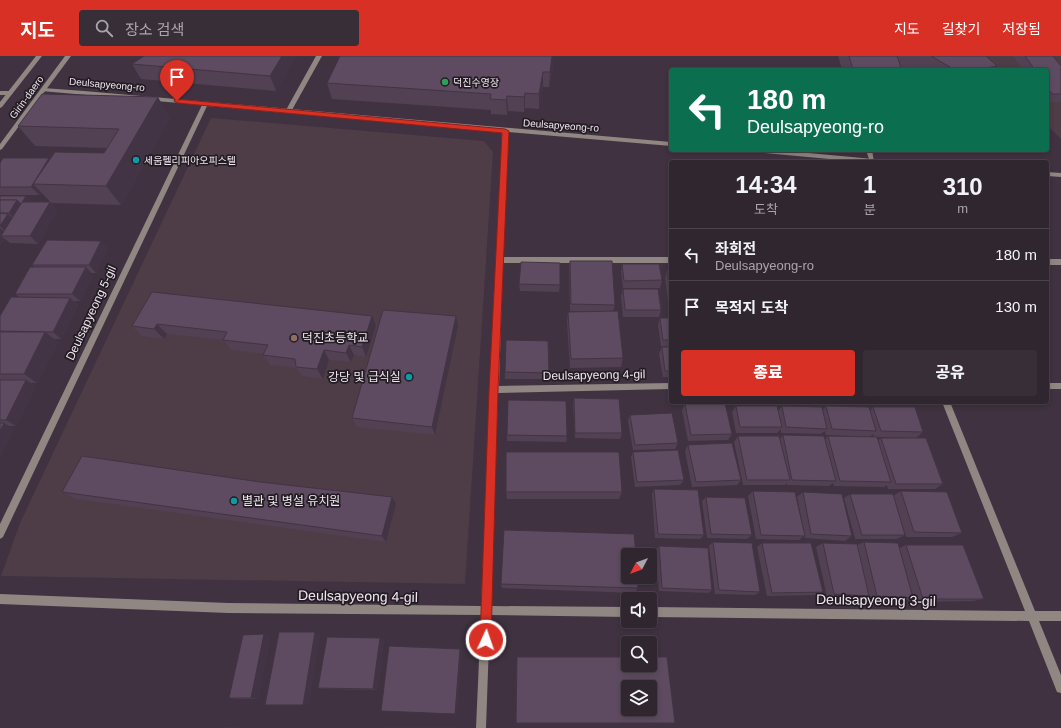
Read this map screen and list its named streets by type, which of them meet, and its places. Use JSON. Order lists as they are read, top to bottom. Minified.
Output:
{"streets":{"street":["Deulsapyeong-ro","Girin-daero","Deulsapyeong 5-gil","Deulsapyeong 4-gil","Deulsapyeong 3-gil"]},"crossings":[["Deulsapyeong-ro","Girin-daero"],["Deulsapyeong-ro","Deulsapyeong 5-gil"]],"places":["덕진수영장","세움펠리피아오피스텔","덕진초등학교","강당 및 급식실","별관 및 병설 유치원"],"north":"bottom left","page":{"header":"지도","search":"장소 검색","nav":["지도","길찾기","저장됨"],"turn":["180 m","Deulsapyeong-ro"],"eta":["14:34","도착","1","분","310","m"],"list":[{"name":"좌회전","note":"Deulsapyeong-ro","value":"180 m"},{"name":"목적지 도착","value":"130 m"}],"buttons":["종료","공유"]}}
